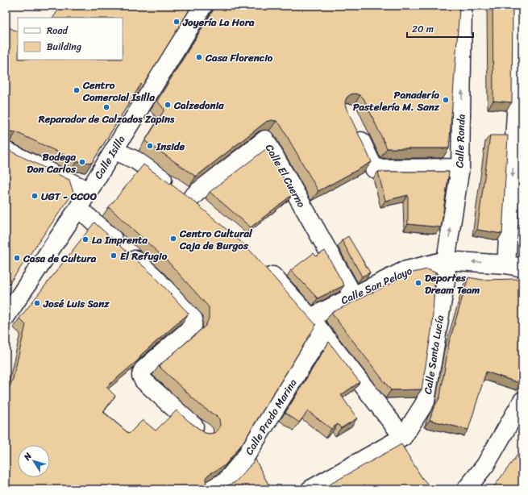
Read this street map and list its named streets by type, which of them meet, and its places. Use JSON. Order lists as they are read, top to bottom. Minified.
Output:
{"streets":{"street":["Calle Ronda","Calle Isilla","Calle El Cuerno","Calle San Pelayo","Calle Santa Lucía","Calle Prado Marina"]},"crossings":[["Calle Ronda","Calle San Pelayo"],["Calle Ronda","Calle Santa Lucía"],["Calle El Cuerno","Calle San Pelayo"],["Calle San Pelayo","Calle Santa Lucía"]],"places":["Joyería La Hora","Casa Florencio","Centro Comercial Isilla","Panadería Pastelería M. Sanz","Calzedonia","Reparador de Calzados Zapins","Inside","Bodega Don Carlos","UGT - CCOO","Centro Cultural Caja de Burgos","La Imprenta","El Refugio","Casa de Cultura","Deportes Dream Team","José Luis Sanz"],"legend":["Road","Building"],"scale_bar":"20 m","north":"top left"}
